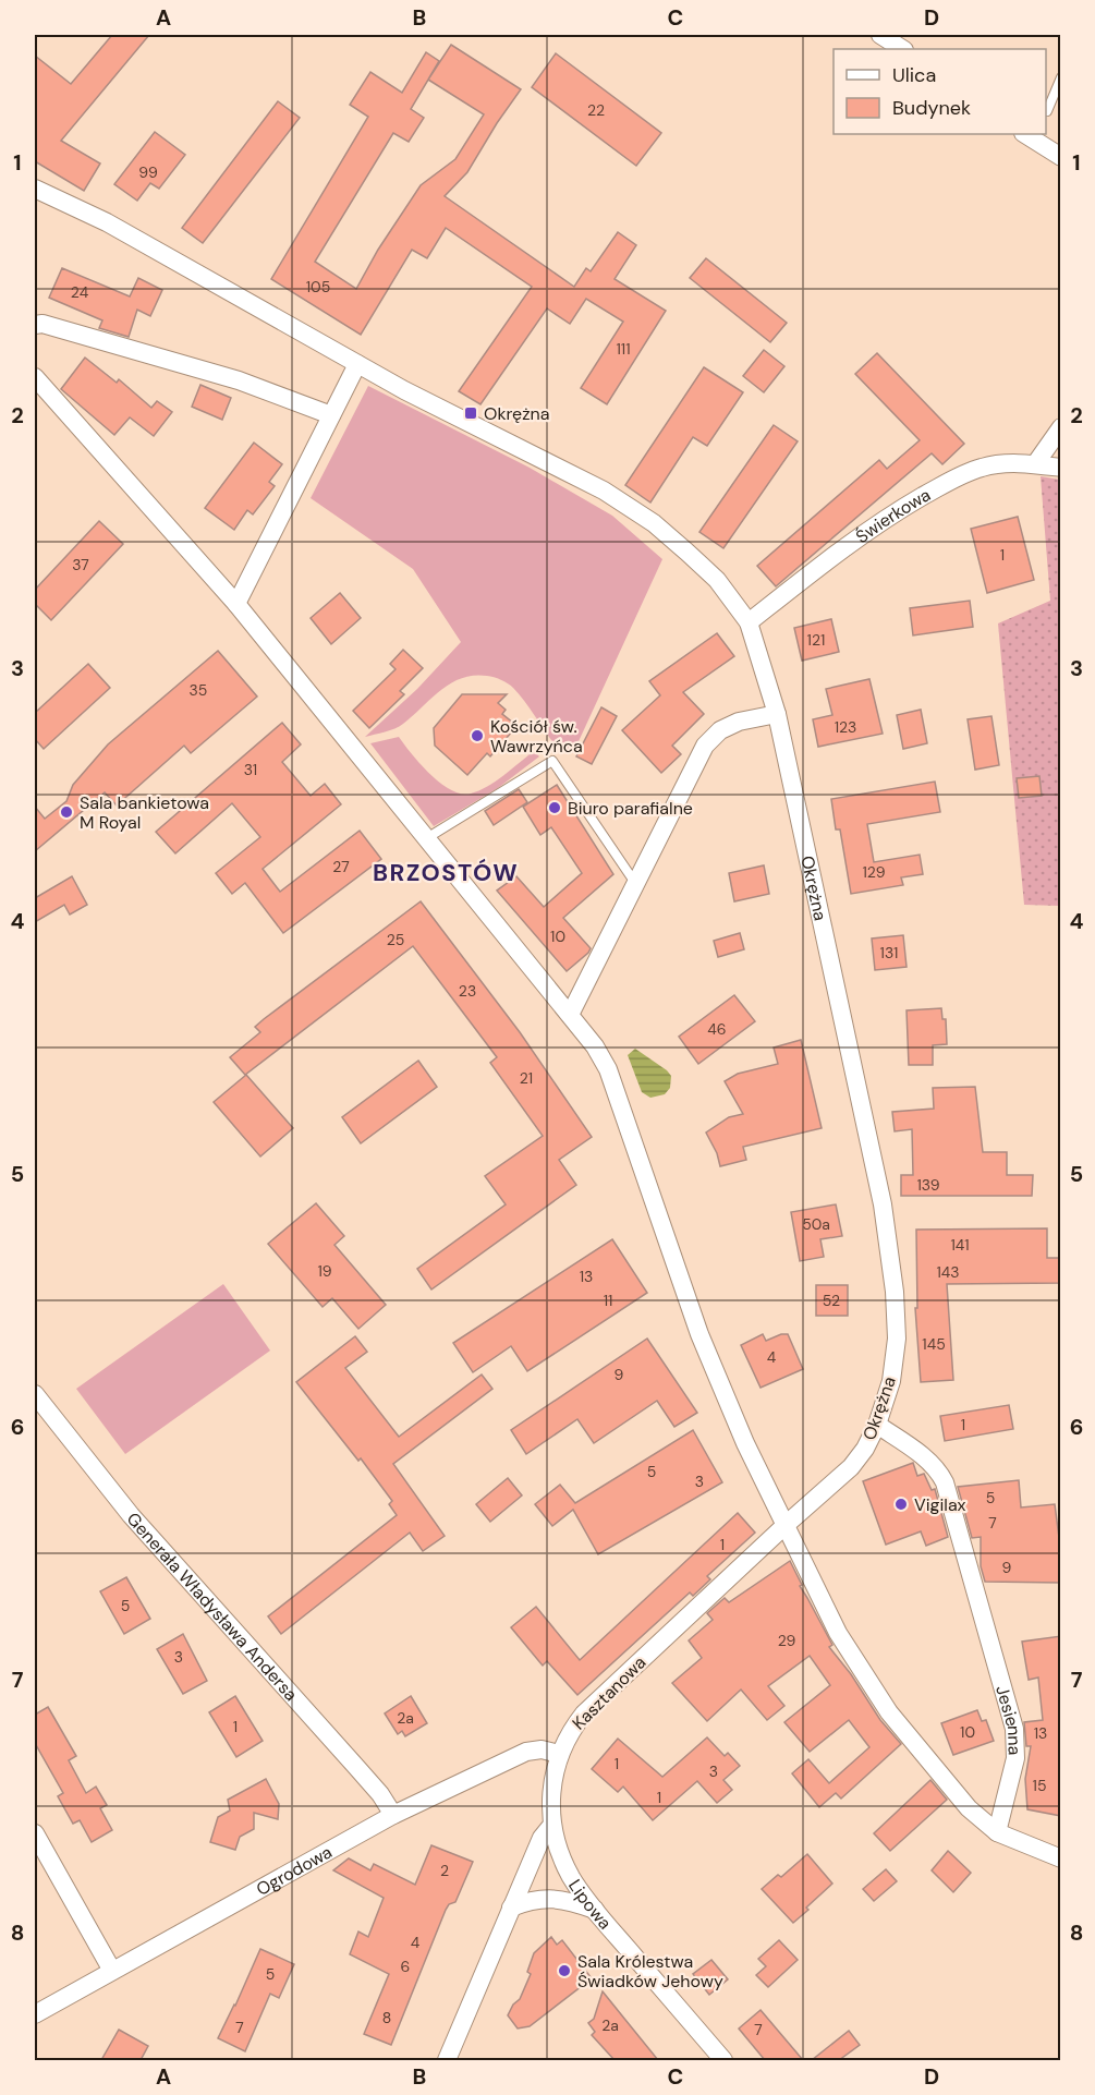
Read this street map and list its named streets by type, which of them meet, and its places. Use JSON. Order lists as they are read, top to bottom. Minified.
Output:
{"streets":{"street":["Świerkowa","Okrężna","Generała Władysława Andersa","Kasztanowa","Jesienna","Ogrodowa","Lipowa"]},"crossings":[["Świerkowa","Okrężna"],["Okrężna","Kasztanowa"],["Okrężna","Jesienna"],["Generała Władysława Andersa","Ogrodowa"],["Kasztanowa","Ogrodowa"],["Kasztanowa","Lipowa"]],"districts":["BRZOSTÓW"],"places":{"transit":["Okrężna"],"other":["Kościół św. Wawrzyńca","Biuro parafialne","Sala bankietowa M Royal","Vigilax","Sala Królestwa Świadków Jehowy"]},"house_numbers":["22","99","105","24","111","1","37","121","35","123","31","27","129","10","25","131","23","46","21","139","50a","141","19","143","13","11","52","145","4","9","1","5","3","5","7","1","9","5","29","3","2a","1","10","13","1","3","15","1","2","4","6","5","8","2a","7","7"],"legend":["Ulica","Budynek"],"grid":{"columns":["A","B","C","D"],"rows":["1","2","3","4","5","6","7","8"]}}
